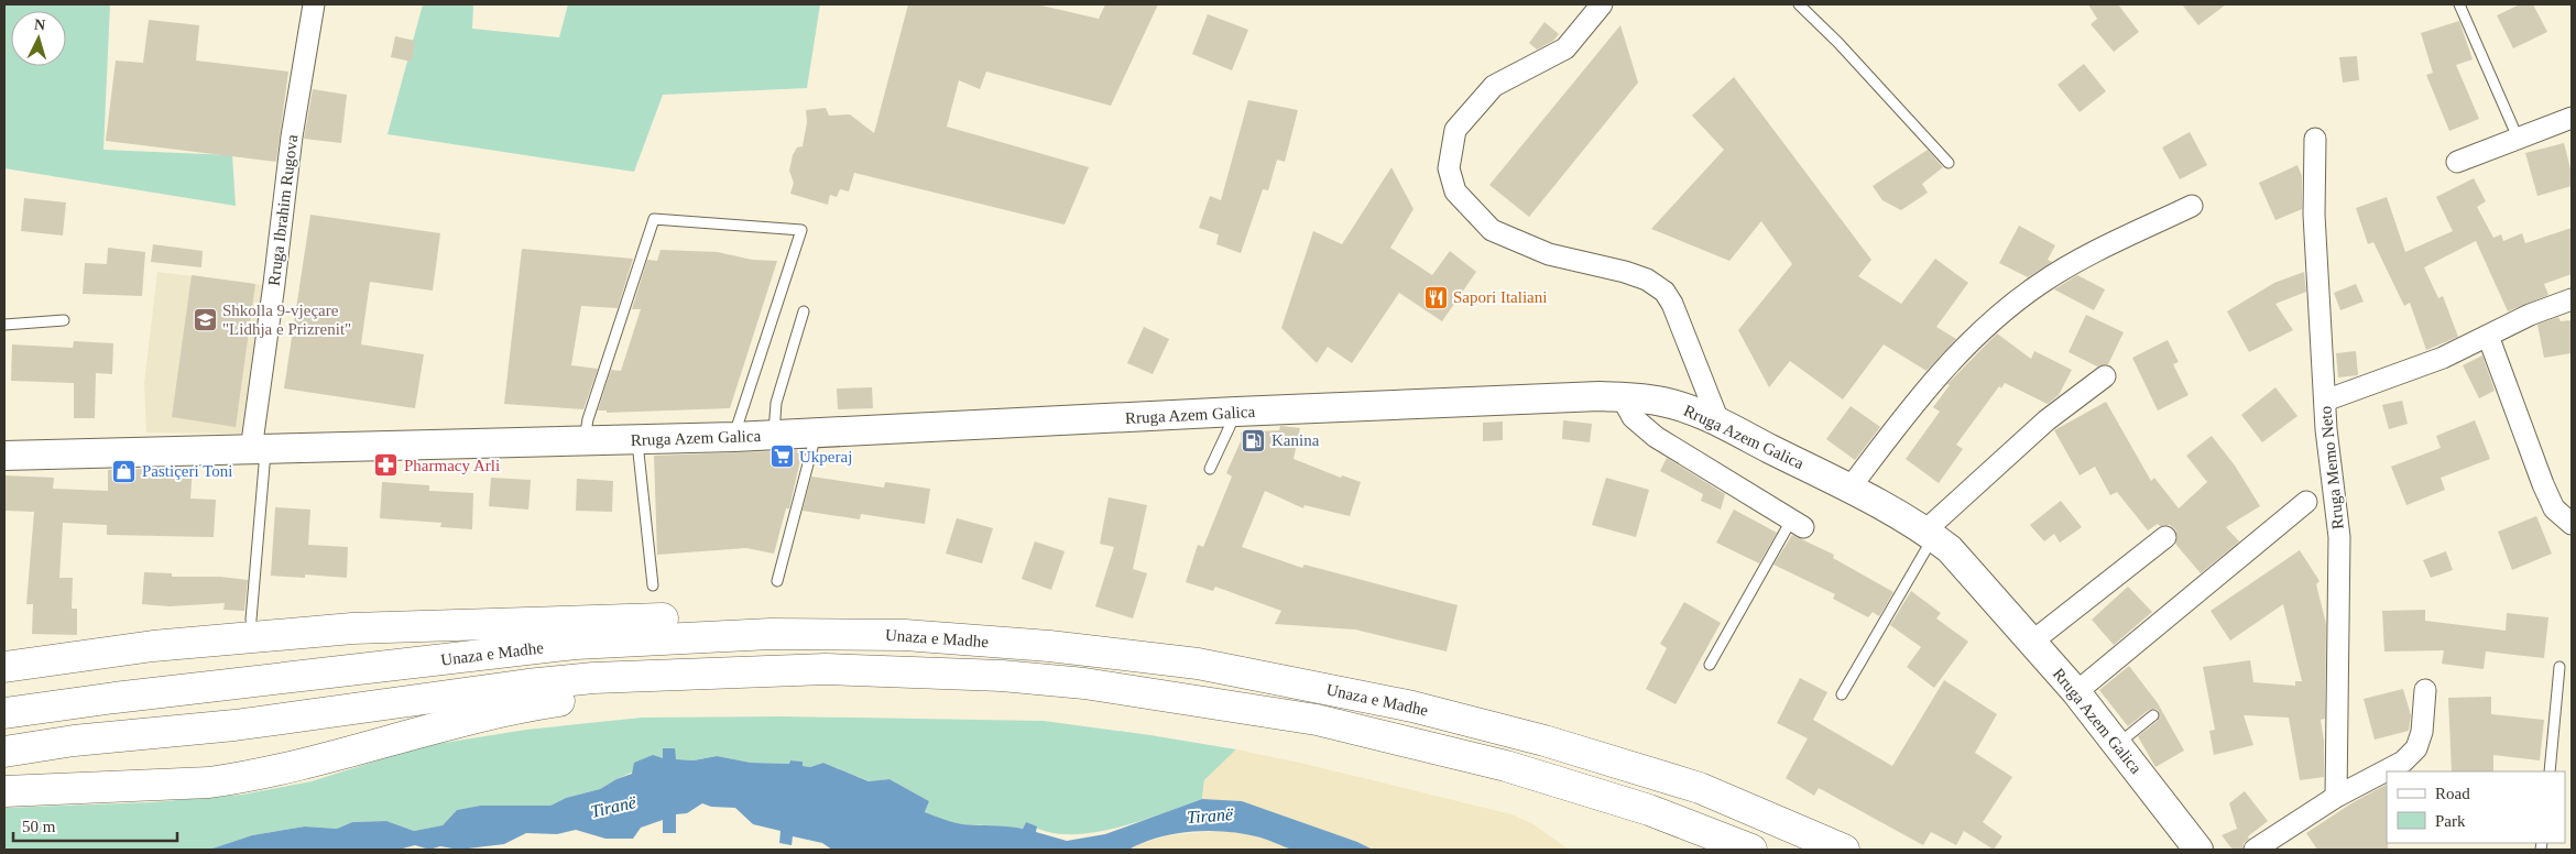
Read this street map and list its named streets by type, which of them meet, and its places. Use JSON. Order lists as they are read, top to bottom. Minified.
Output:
{"streets":{"highway":["Unaza e Madhe"],"main road":["Rruga Azem Galica"],"street":["Rruga Ibrahim Rugova","Rruga Memo Neto"]},"crossings":[["Rruga Ibrahim Rugova","Rruga Azem Galica"]],"water":["Tiranë"],"places":{"restaurant":["Sapori Italiani"],"school or university":["Shkolla 9-vjeçare \"Lidhja e Prizrenit\""],"fuel station":["Kanina"],"supermarket":["Ukperaj"],"pharmacy":["Pharmacy Arli"],"shop":["Pastiçeri Toni"]},"legend":["Road","Park"],"scale_bar":"50 m","north":"top"}
